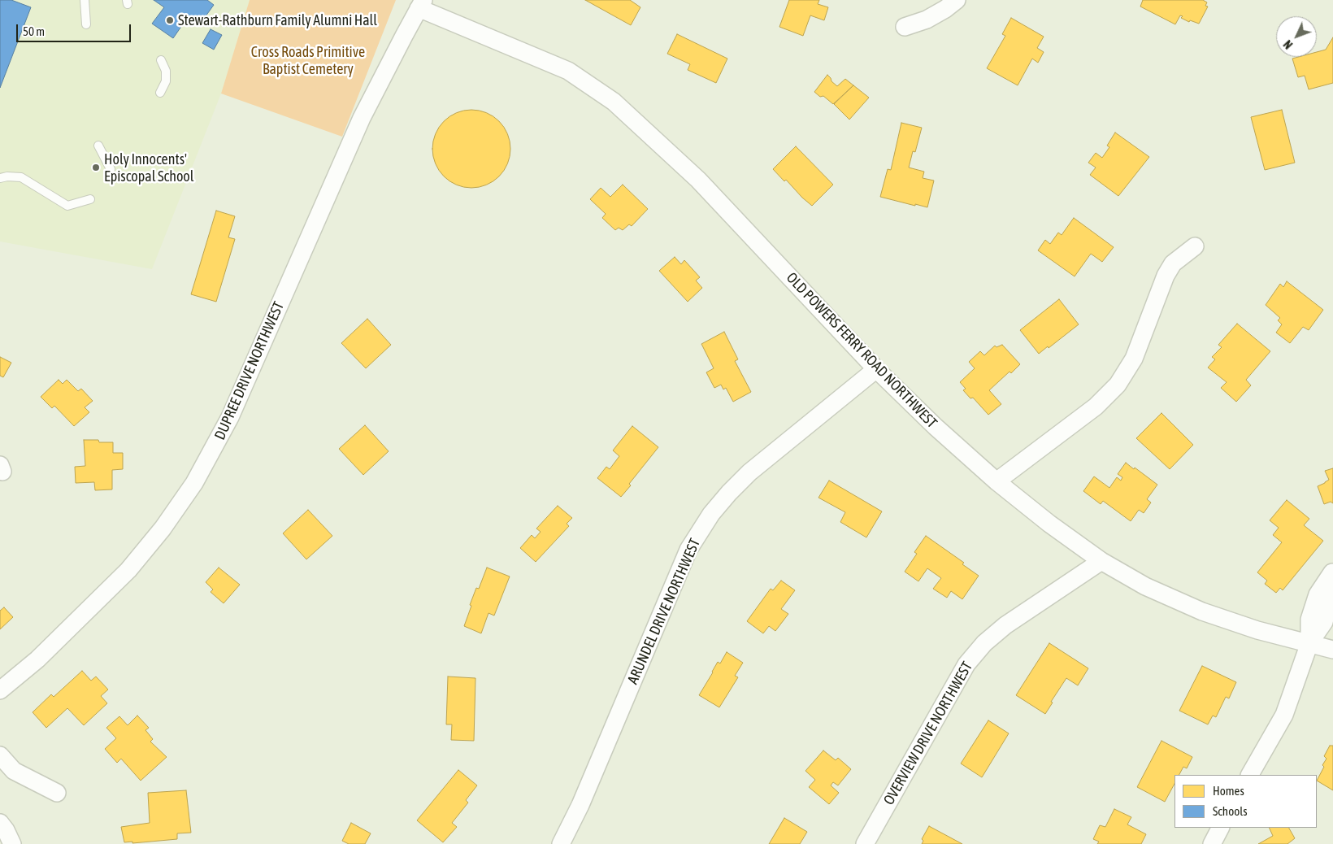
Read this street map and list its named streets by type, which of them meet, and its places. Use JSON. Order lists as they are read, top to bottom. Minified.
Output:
{"streets":{"street":["OLD POWERS FERRY ROAD NORTHWEST","DUPREE DRIVE NORTHWEST","ARUNDEL DRIVE NORTHWEST","OVERVIEW DRIVE NORTHWEST"]},"crossings":[["OLD POWERS FERRY ROAD NORTHWEST","DUPREE DRIVE NORTHWEST"],["OLD POWERS FERRY ROAD NORTHWEST","ARUNDEL DRIVE NORTHWEST"],["OLD POWERS FERRY ROAD NORTHWEST","OVERVIEW DRIVE NORTHWEST"]],"parks":["Cross Roads Primitive Baptist Cemetery"],"places":["Stewart-Rathburn Family Alumni Hall","Holy Innocents' Episcopal School"],"legend":["Homes","Schools"],"scale_bar":"50 m","north":"bottom left"}
